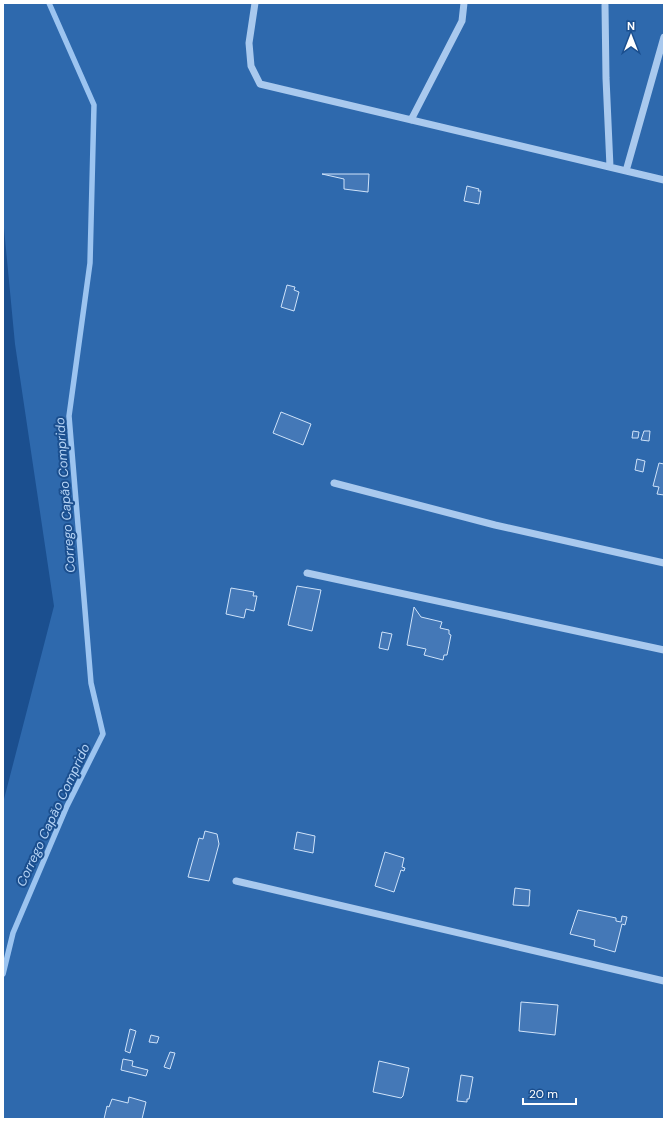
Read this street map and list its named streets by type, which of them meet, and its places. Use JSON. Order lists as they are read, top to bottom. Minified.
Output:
{"water":["Corrego Capão Comprido"],"scale_bar":"20 m","north":"top"}
